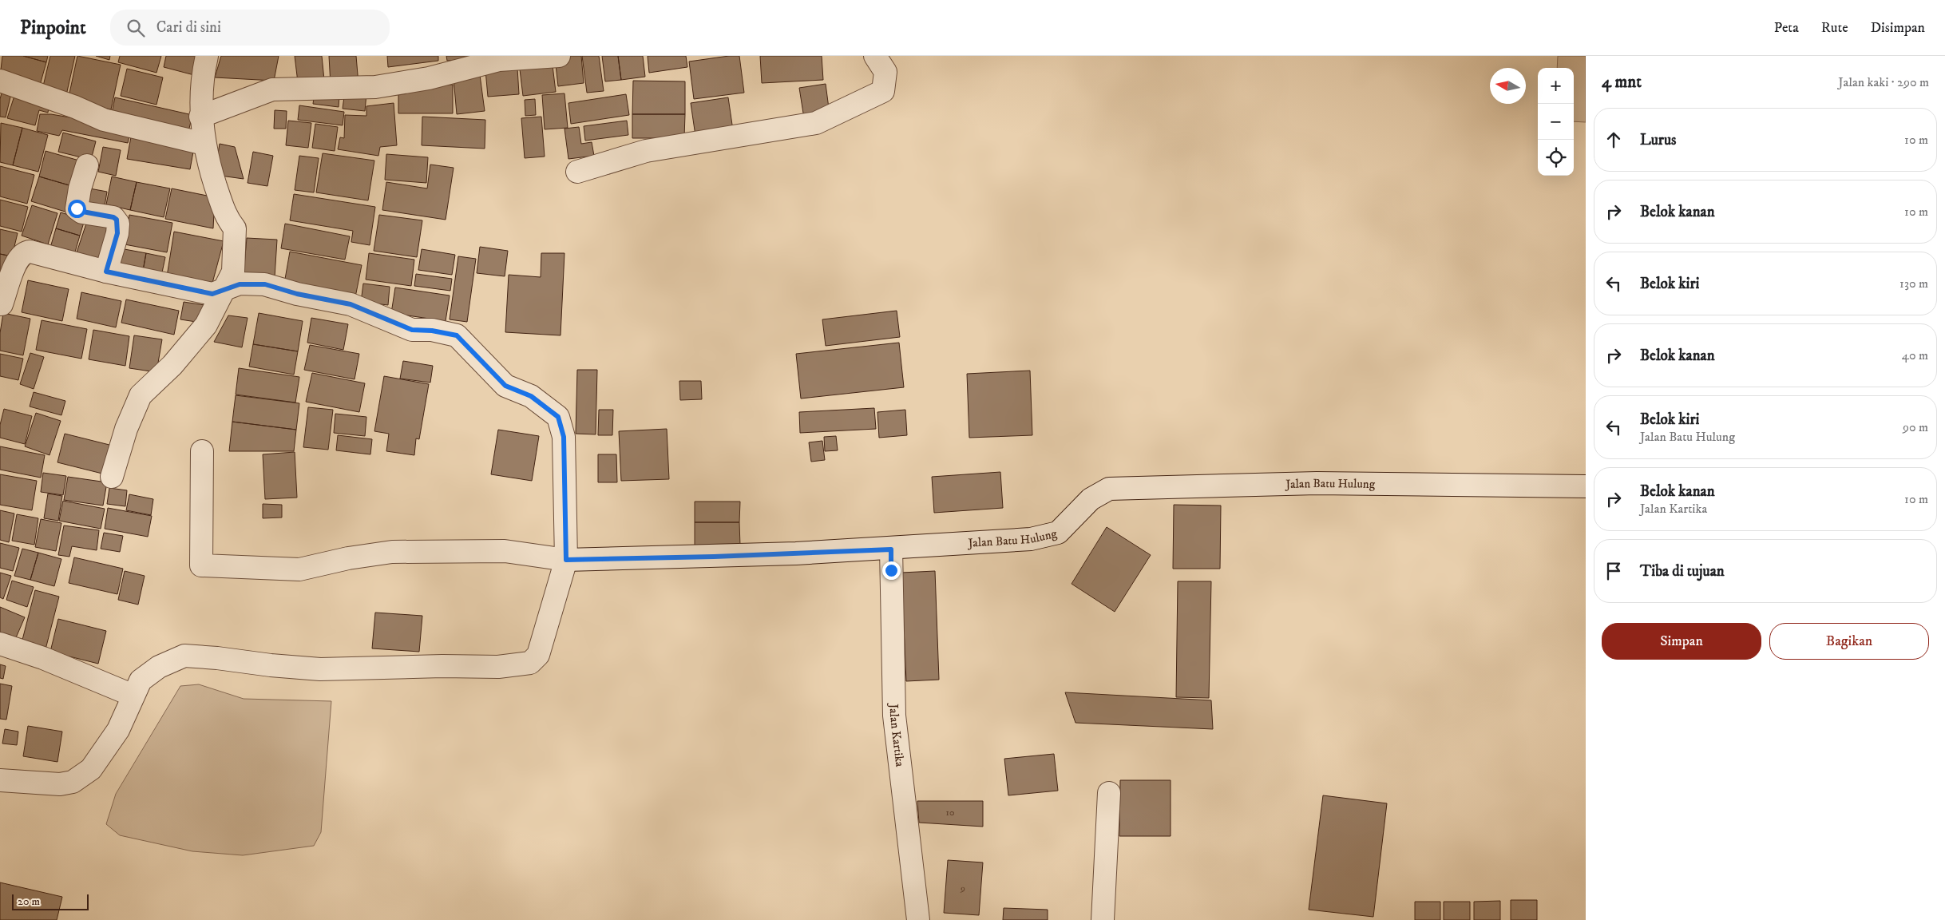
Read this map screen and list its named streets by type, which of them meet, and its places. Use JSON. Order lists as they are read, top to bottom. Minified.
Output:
{"streets":{"street":["Jalan Batu Hulung","Jalan Kartika"]},"crossings":[["Jalan Batu Hulung","Jalan Kartika"]],"house_numbers":["10","9"],"scale_bar":"20 m","north":"left","page":{"header":"Pinpoint","search":"Cari di sini","nav":["Peta","Rute","Disimpan"],"heading":["4 mnt","Jalan kaki · 290 m"],"map_buttons":["+","−"],"list":[["Lurus","10 m"],["Belok kanan","10 m"],["Belok kiri","130 m"],["Belok kanan","40 m"],["Belok kiri","Jalan Batu Hulung","90 m"],["Belok kanan","Jalan Kartika","10 m"],"Tiba di tujuan"],"buttons":["Simpan","Bagikan"],"scale":"20 m"}}
